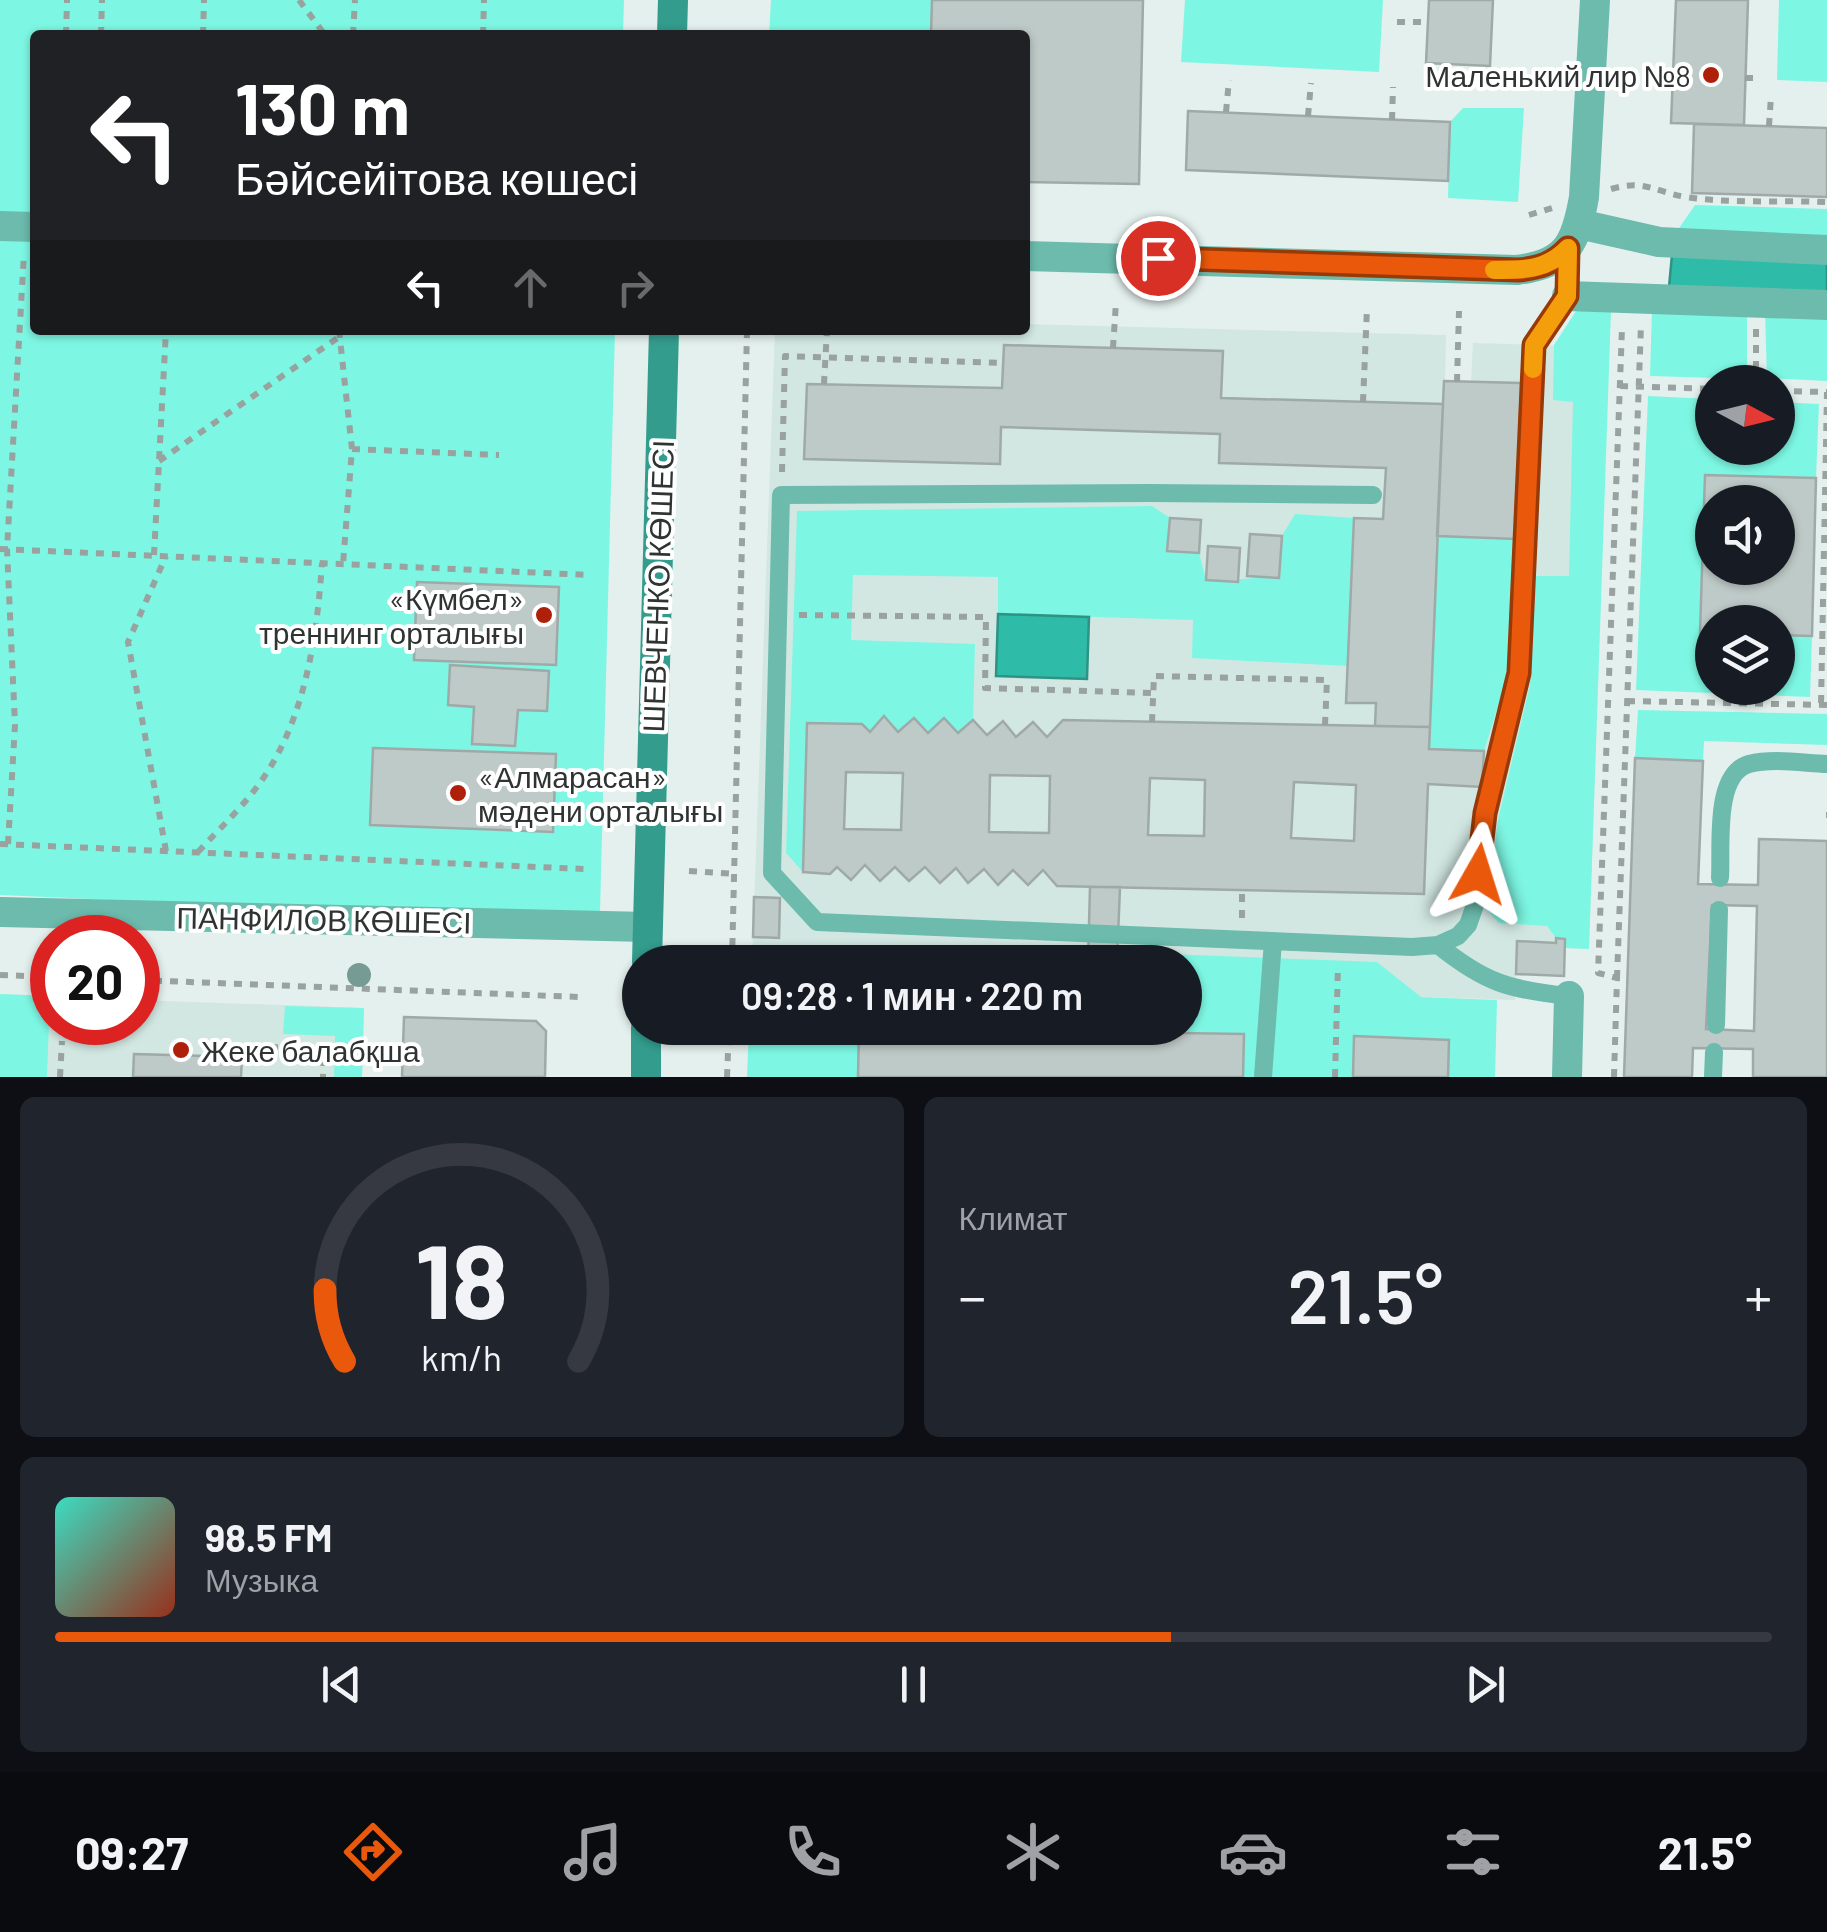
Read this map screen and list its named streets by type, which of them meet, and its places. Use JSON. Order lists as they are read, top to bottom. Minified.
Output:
{"streets":{"street":["ШЕВЧЕНКО КӨШЕСІ","ПАНФИЛОВ КӨШЕСІ"]},"crossings":[["ШЕВЧЕНКО КӨШЕСІ","ПАНФИЛОВ КӨШЕСІ"]],"places":["Маленький лир №8","«Күмбел» треннинг орталығы","«Алмарасан» мәдени орталығы","Жеке балабқша"],"north":"right","page":{"turn":["130 m","Бәйсейітова көшесі"],"limit":"20","trip":"09:28 · 1 мин · 220 m","tile":"Климат","heat":["−","21.5°","+"],"song":["98.5 FM","Музыка"],"tabs":["09:27","21.5°"],"gauge":["18","km/h"]}}
